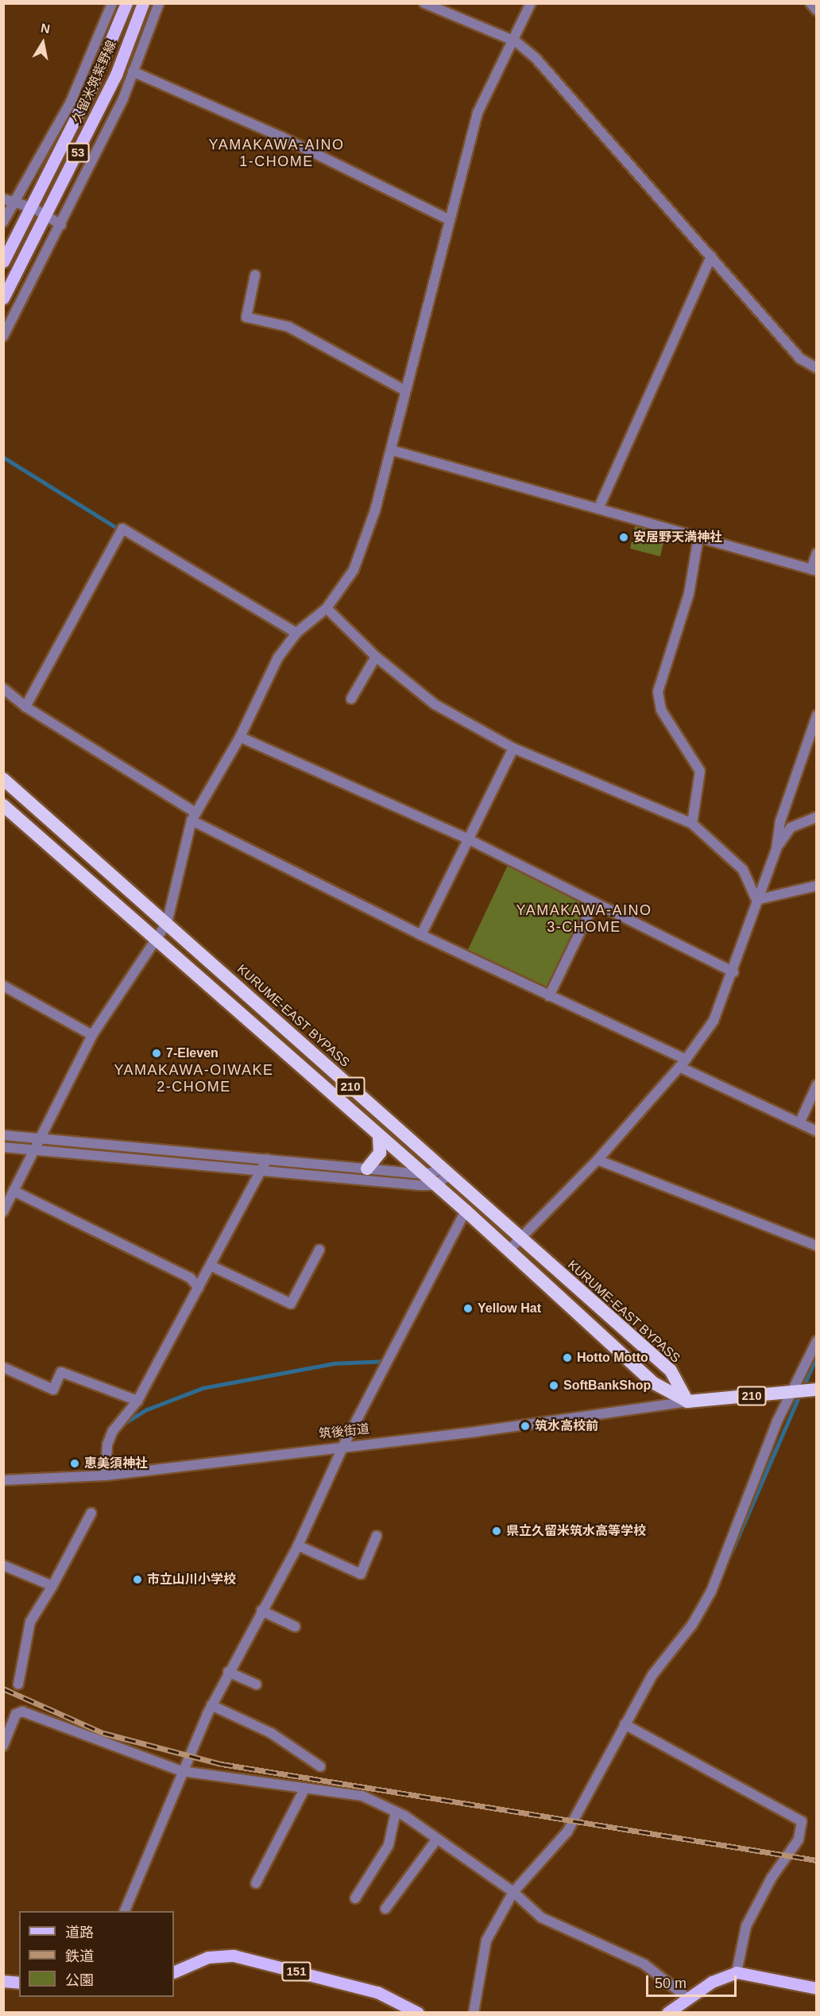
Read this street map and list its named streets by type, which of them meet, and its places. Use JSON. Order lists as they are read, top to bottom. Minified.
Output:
{"streets":{"highway":["KURUME-EAST BYPASS","210"],"main road":["久留米筑紫野線","53","151"],"street":["筑後街道"]},"crossings":[["KURUME-EAST BYPASS","210"],["KURUME-EAST BYPASS","筑後街道"],["210","筑後街道"]],"districts":["YAMAKAWA-AINO 1-CHOME","YAMAKAWA-AINO 3-CHOME","YAMAKAWA-OIWAKE 2-CHOME"],"places":["安居野天満神社","7-Eleven","Yellow Hat","Hotto Motto","SoftBankShop","筑水高校前","恵美須神社","県立久留米筑水高等学校","市立山川小学校"],"legend":["道路","鉄道","公園"],"scale_bar":"50 m","north":"top"}
